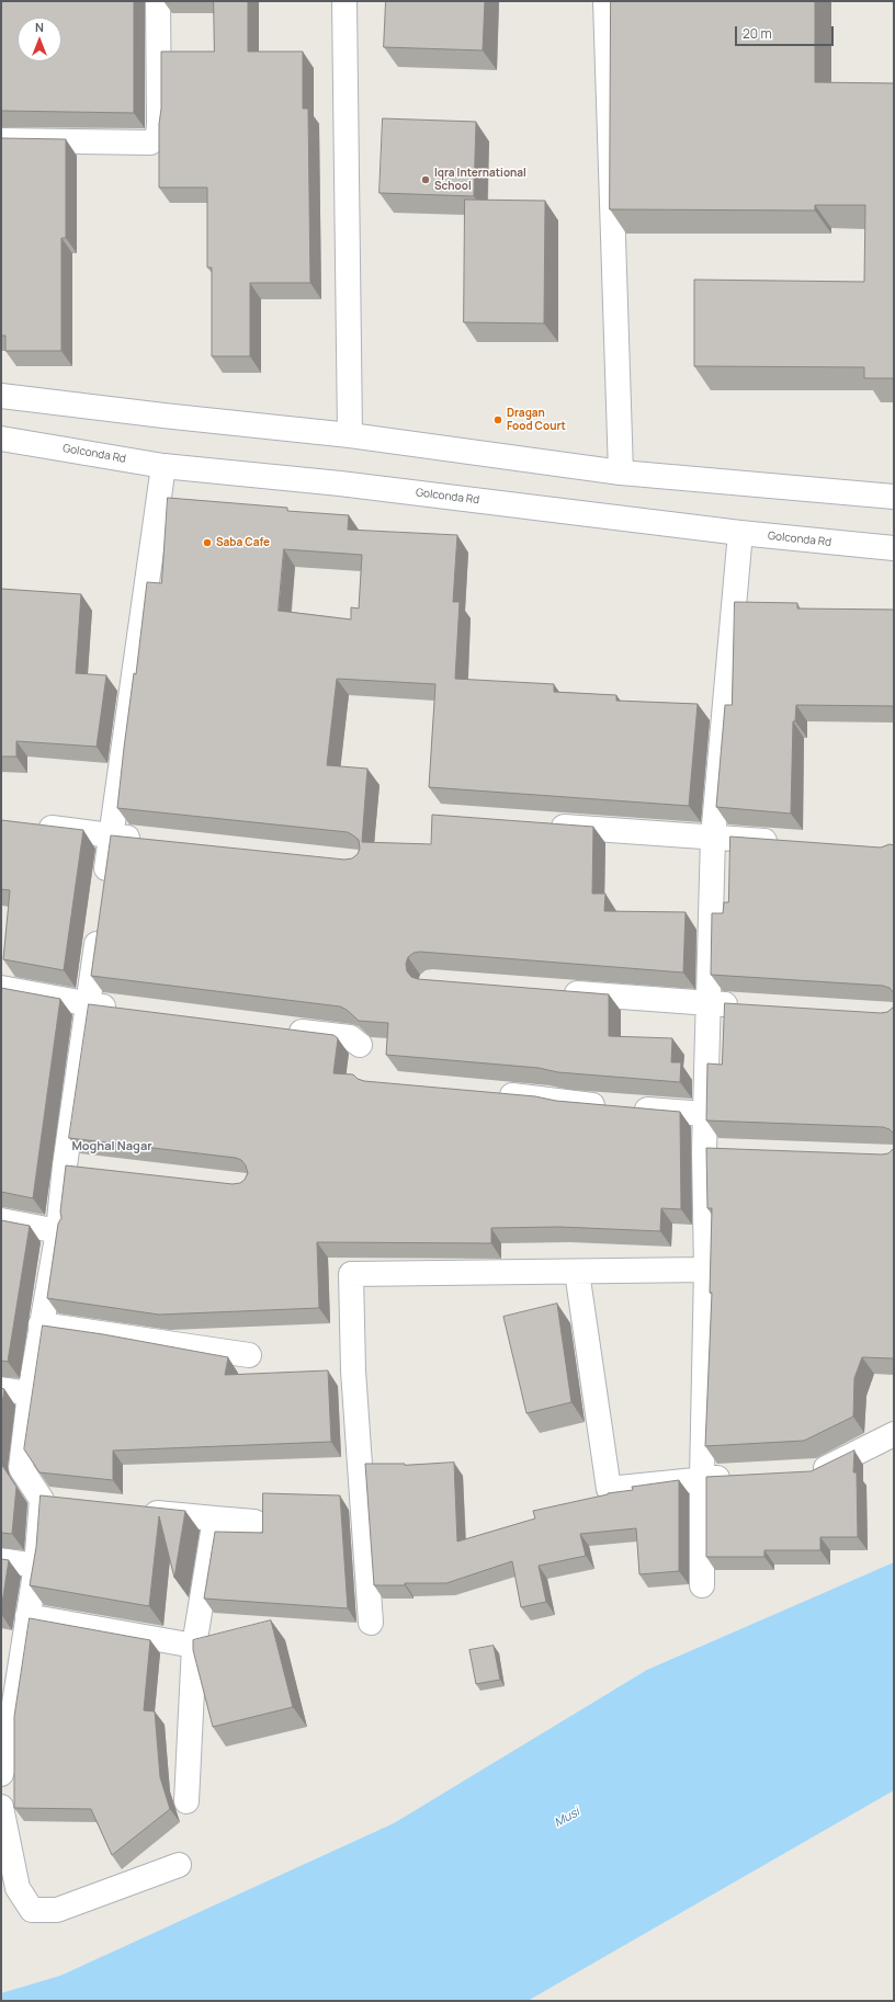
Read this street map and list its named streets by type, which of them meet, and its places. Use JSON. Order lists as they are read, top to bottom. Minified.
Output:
{"streets":{"street":["Golconda Rd"]},"districts":["Moghal Nagar"],"water":["Musi"],"places":["Iqra International School","Dragan Food Court","Saba Cafe"],"scale_bar":"20 m","north":"top"}
